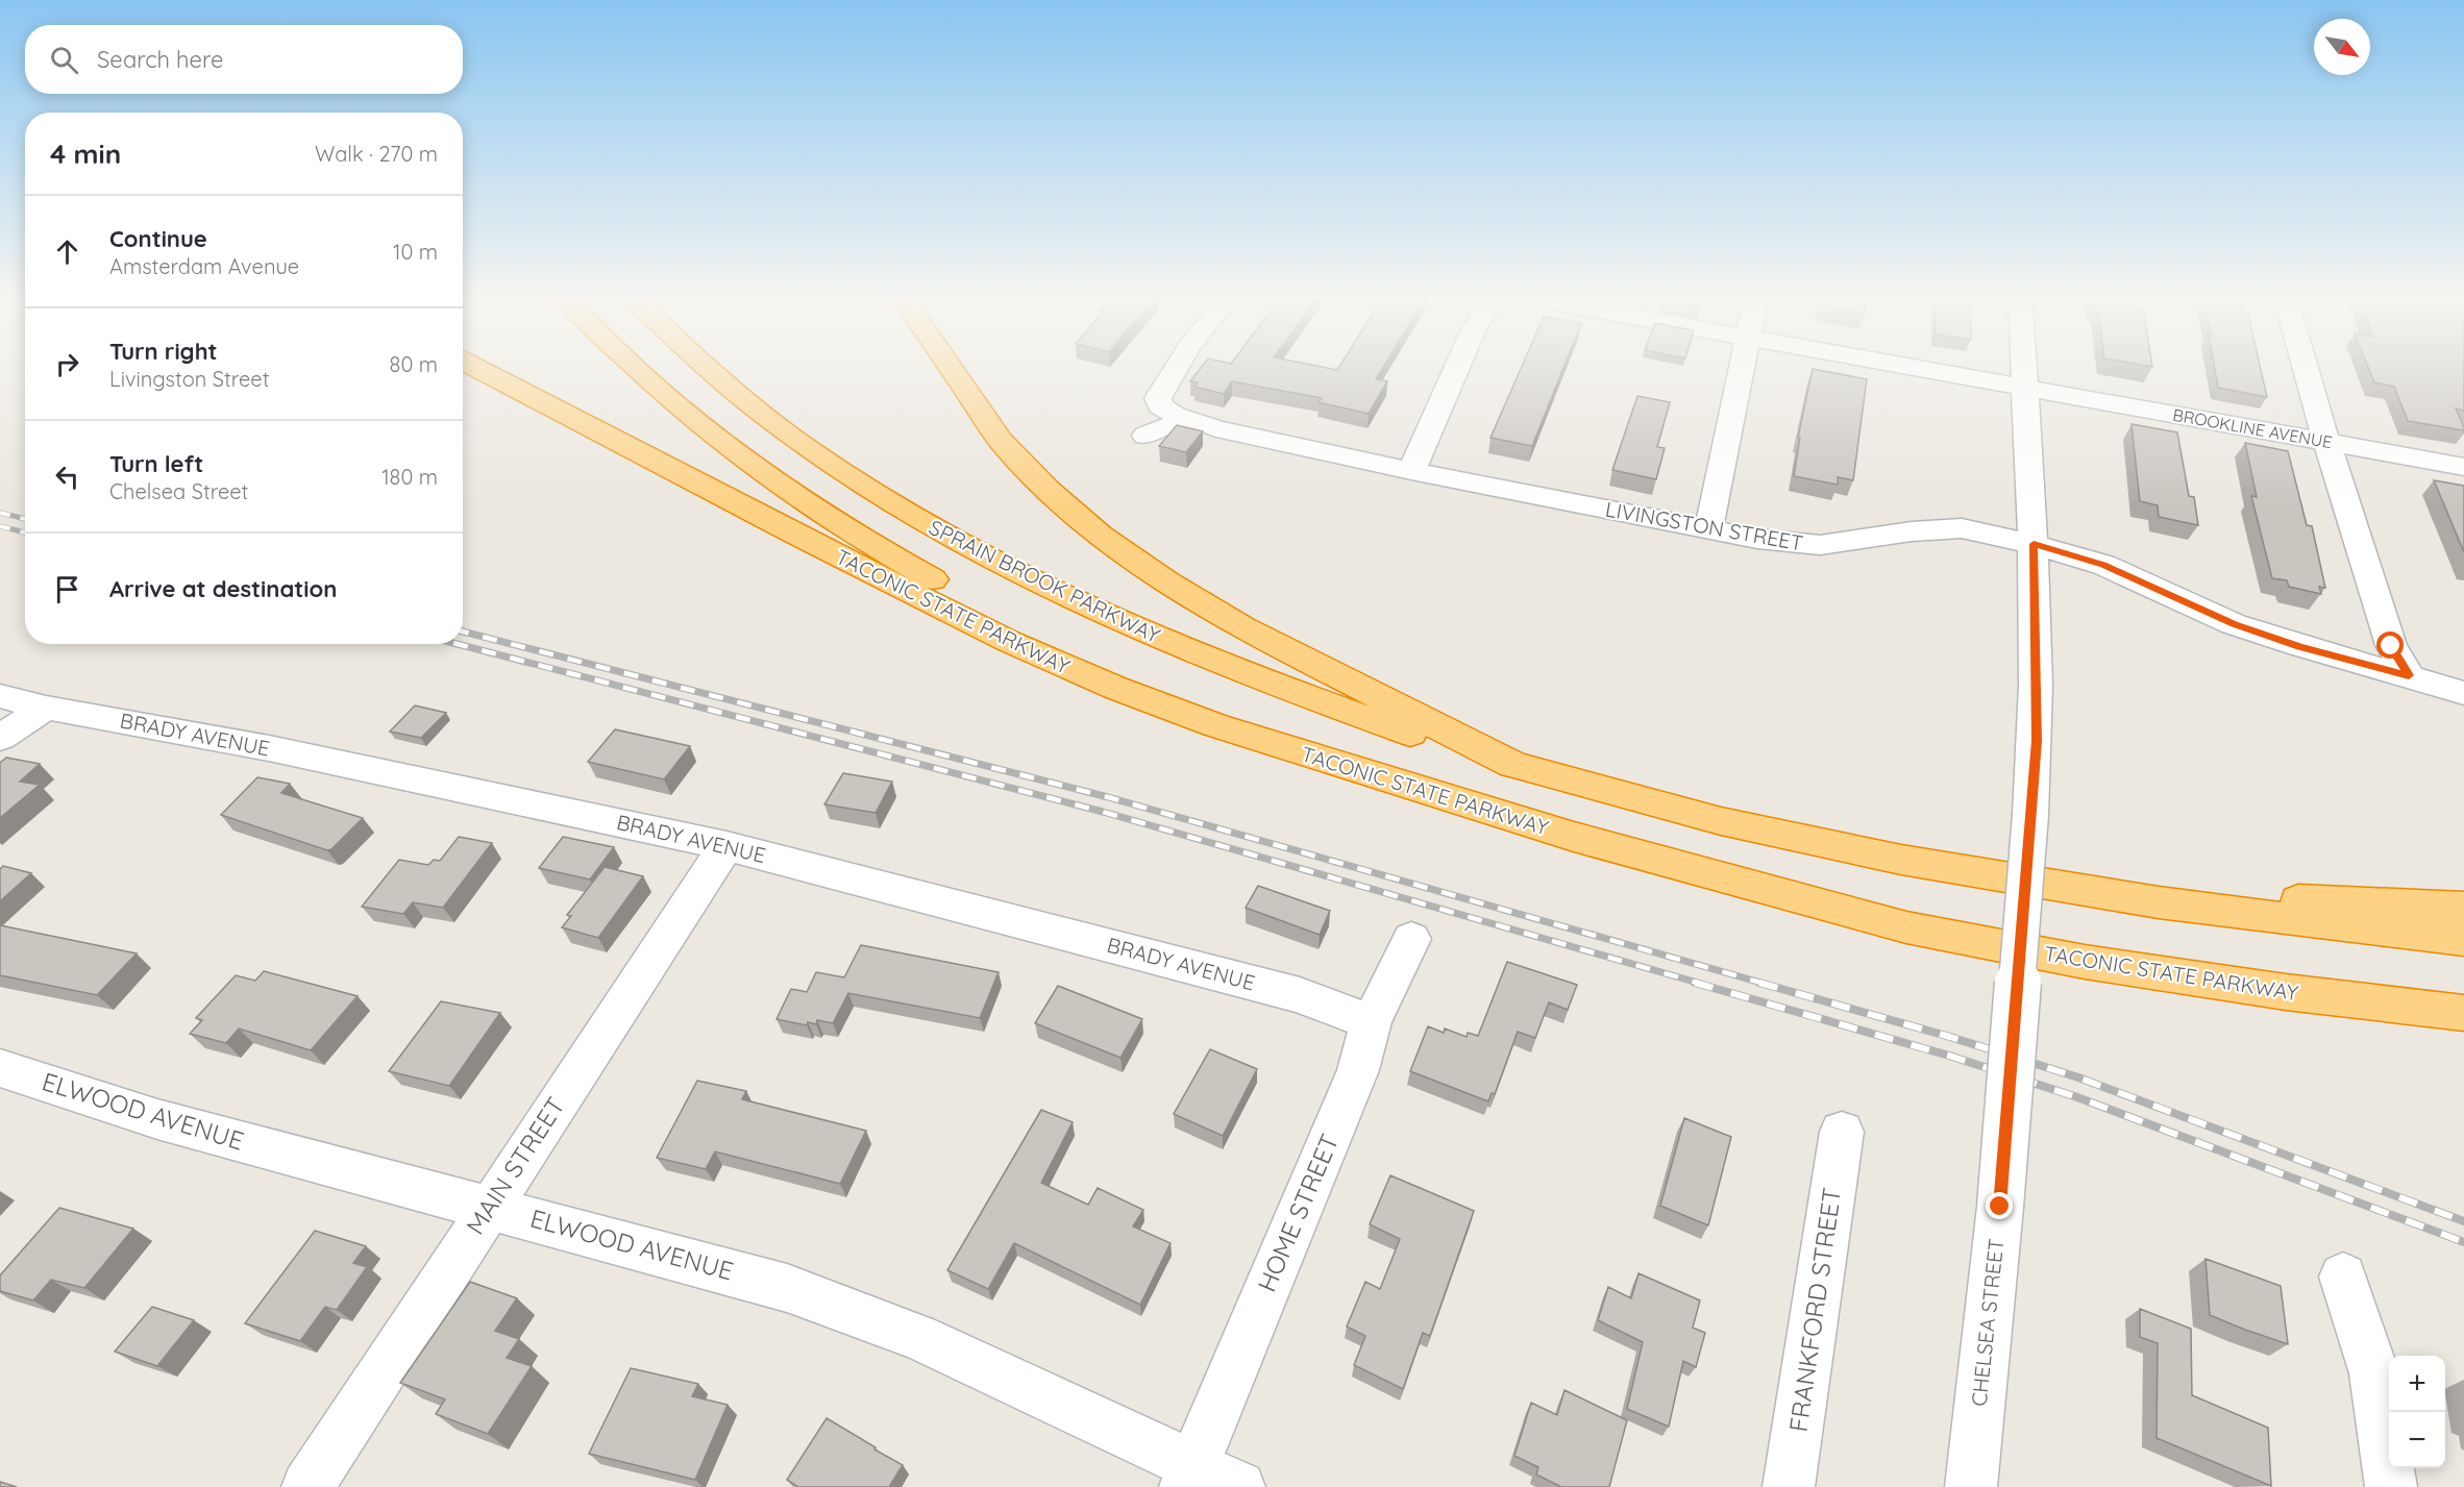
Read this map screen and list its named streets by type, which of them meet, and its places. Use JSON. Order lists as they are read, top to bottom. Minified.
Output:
{"streets":{"highway":["SPRAIN BROOK PARKWAY","TACONIC STATE PARKWAY"],"street":["BROOKLINE AVENUE","LIVINGSTON STREET","BRADY AVENUE","ELWOOD AVENUE","MAIN STREET","HOME STREET","FRANKFORD STREET","CHELSEA STREET"]},"crossings":[["BROOKLINE AVENUE","CHELSEA STREET"],["LIVINGSTON STREET","CHELSEA STREET"],["BRADY AVENUE","MAIN STREET"],["BRADY AVENUE","HOME STREET"],["ELWOOD AVENUE","MAIN STREET"],["ELWOOD AVENUE","HOME STREET"]],"north":"bottom right","page":{"search":"Search here","heading":["4 min","Walk · 270 m"],"list":[["Continue","Amsterdam Avenue","10 m"],["Turn right","Livingston Street","80 m"],["Turn left","Chelsea Street","180 m"],"Arrive at destination"],"map_buttons":["+","−"]}}
